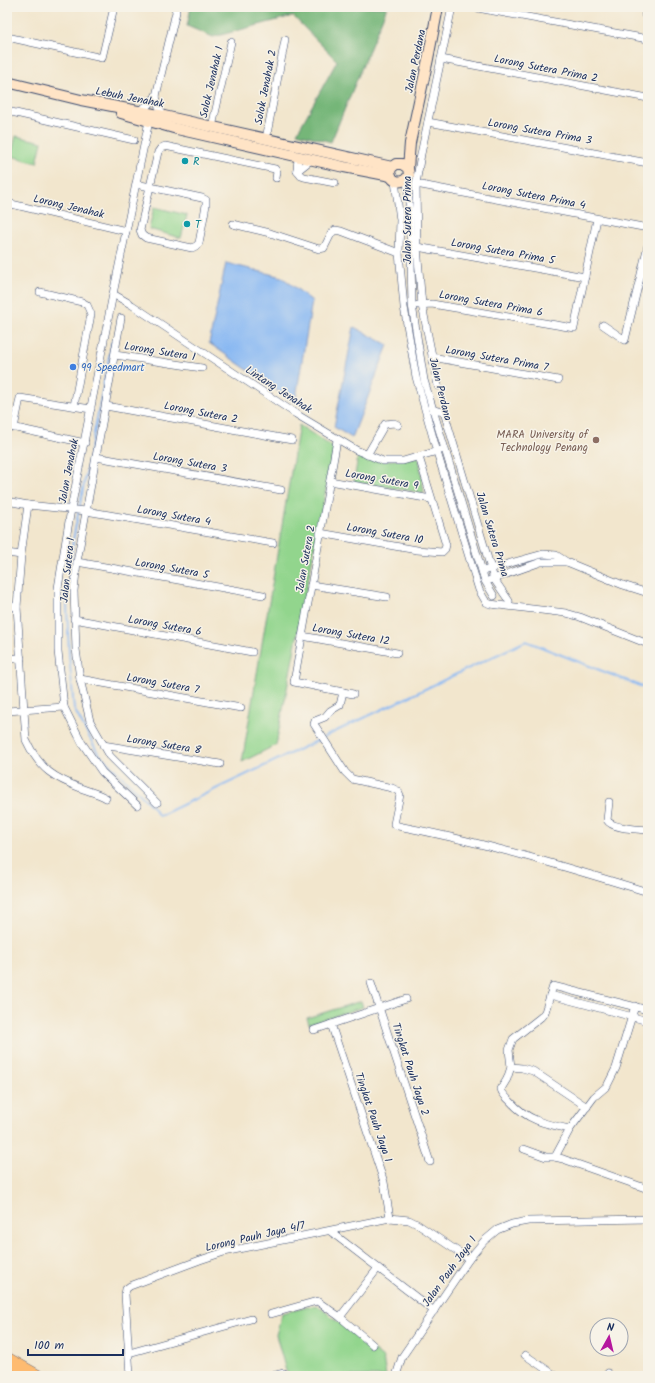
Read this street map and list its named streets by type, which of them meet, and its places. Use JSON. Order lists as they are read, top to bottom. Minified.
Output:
{"streets":{"street":["Jalan Perdana","Lorong Sutera Prima 2","Solok Jenahak 1","Solok Jenahak 2","Lebuh Jenahak","Lorong Sutera Prima 3","Lorong Sutera Prima 4","Lorong Jenahak","Jalan Sutera Prima","Lorong Sutera Prima 5","Lorong Sutera Prima 6","Lorong Sutera 1","Lorong Sutera Prima 7","Lintang Jenahak","Lorong Sutera 2","Lorong Sutera 3","Jalan Jenahak","Lorong Sutera 9","Lorong Sutera 4","Lorong Sutera 10","Jalan Sutera 2","Lorong Sutera 5","Jalan Sutera 1","Lorong Sutera 6","Lorong Sutera 12","Lorong Sutera 7","Lorong Sutera 8","Tingkat Pauh Jaya 2","Tingkat Pauh Jaya 1","Lorong Pauh Jaya 4/7","Jalan Pauh Jaya 1"]},"crossings":[["Jalan Perdana","Lebuh Jenahak"],["Jalan Perdana","Jalan Sutera Prima"],["Jalan Perdana","Lorong Sutera Prima 6"],["Jalan Perdana","Lintang Jenahak"],["Lorong Sutera Prima 2","Jalan Sutera Prima"],["Solok Jenahak 1","Lebuh Jenahak"],["Solok Jenahak 2","Lebuh Jenahak"],["Lebuh Jenahak","Jalan Jenahak"],["Lorong Sutera Prima 3","Jalan Sutera Prima"],["Lorong Sutera Prima 4","Jalan Sutera Prima"],["Lorong Jenahak","Jalan Jenahak"],["Jalan Sutera Prima","Lorong Sutera Prima 5"],["Jalan Sutera Prima","Lorong Sutera Prima 6"],["Jalan Sutera Prima","Lorong Sutera Prima 7"],["Lorong Sutera Prima 5","Lorong Sutera Prima 6"],["Lorong Sutera 1","Jalan Sutera 1"],["Lintang Jenahak","Jalan Jenahak"],["Lintang Jenahak","Jalan Sutera 2"],["Lorong Sutera 2","Jalan Sutera 1"],["Lorong Sutera 3","Jalan Sutera 1"],["Jalan Jenahak","Lorong Sutera 4"],["Lorong Sutera 9","Lorong Sutera 10"],["Lorong Sutera 9","Jalan Sutera 2"],["Lorong Sutera 4","Jalan Sutera 1"],["Lorong Sutera 10","Jalan Sutera 2"],["Jalan Sutera 2","Lorong Sutera 12"],["Lorong Sutera 5","Jalan Sutera 1"],["Jalan Sutera 1","Lorong Sutera 6"],["Jalan Sutera 1","Lorong Sutera 7"],["Jalan Sutera 1","Lorong Sutera 8"],["Tingkat Pauh Jaya 1","Lorong Pauh Jaya 4/7"],["Lorong Pauh Jaya 4/7","Jalan Pauh Jaya 1"]],"places":["R","T","99 Speedmart","MARA University of Technology Penang"],"scale_bar":"100 m","north":"top"}
